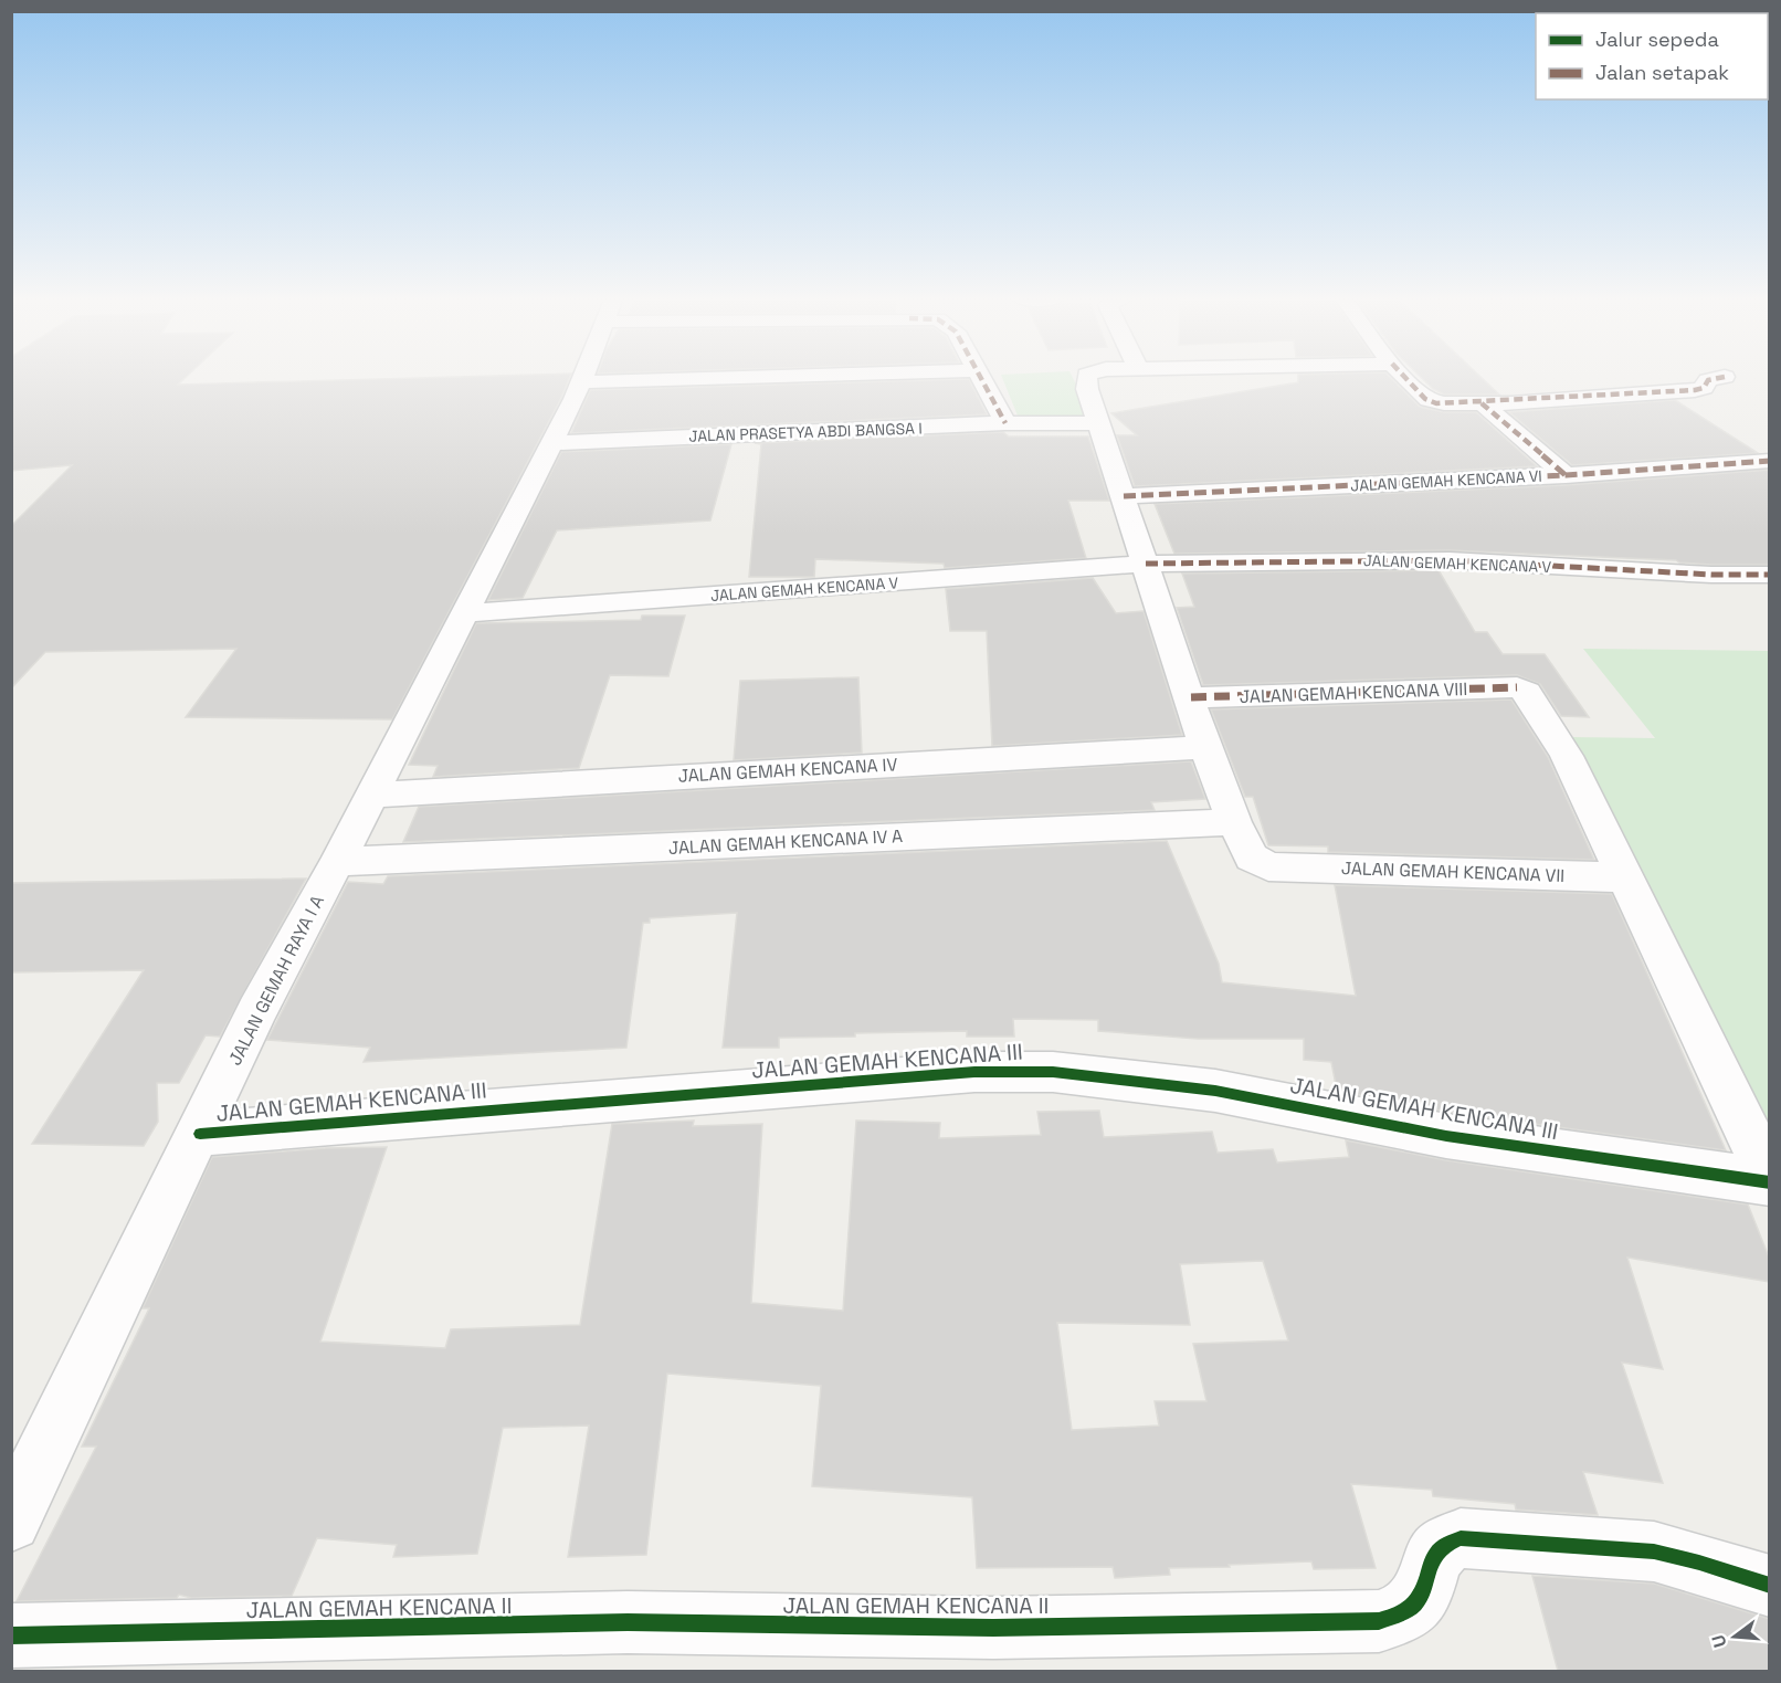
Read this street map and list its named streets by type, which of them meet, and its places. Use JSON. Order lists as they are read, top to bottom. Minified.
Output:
{"streets":{"street":["JALAN PRASETYA ABDI BANGSA I","JALAN GEMAH KENCANA VI","JALAN GEMAH KENCANA V","JALAN GEMAH KENCANA VIII","JALAN GEMAH KENCANA IV","JALAN GEMAH KENCANA IV A","JALAN GEMAH KENCANA VII","JALAN GEMAH RAYA I A","JALAN GEMAH KENCANA III","JALAN GEMAH KENCANA II"]},"crossings":[["JALAN PRASETYA ABDI BANGSA I","JALAN GEMAH RAYA I A"],["JALAN GEMAH KENCANA V","JALAN GEMAH RAYA I A"],["JALAN GEMAH KENCANA VIII","JALAN GEMAH KENCANA VII"],["JALAN GEMAH KENCANA IV","JALAN GEMAH RAYA I A"],["JALAN GEMAH KENCANA IV A","JALAN GEMAH KENCANA VII"],["JALAN GEMAH KENCANA IV A","JALAN GEMAH RAYA I A"],["JALAN GEMAH RAYA I A","JALAN GEMAH KENCANA III"]],"legend":["Jalur sepeda","Jalan setapak"],"north":"left"}
